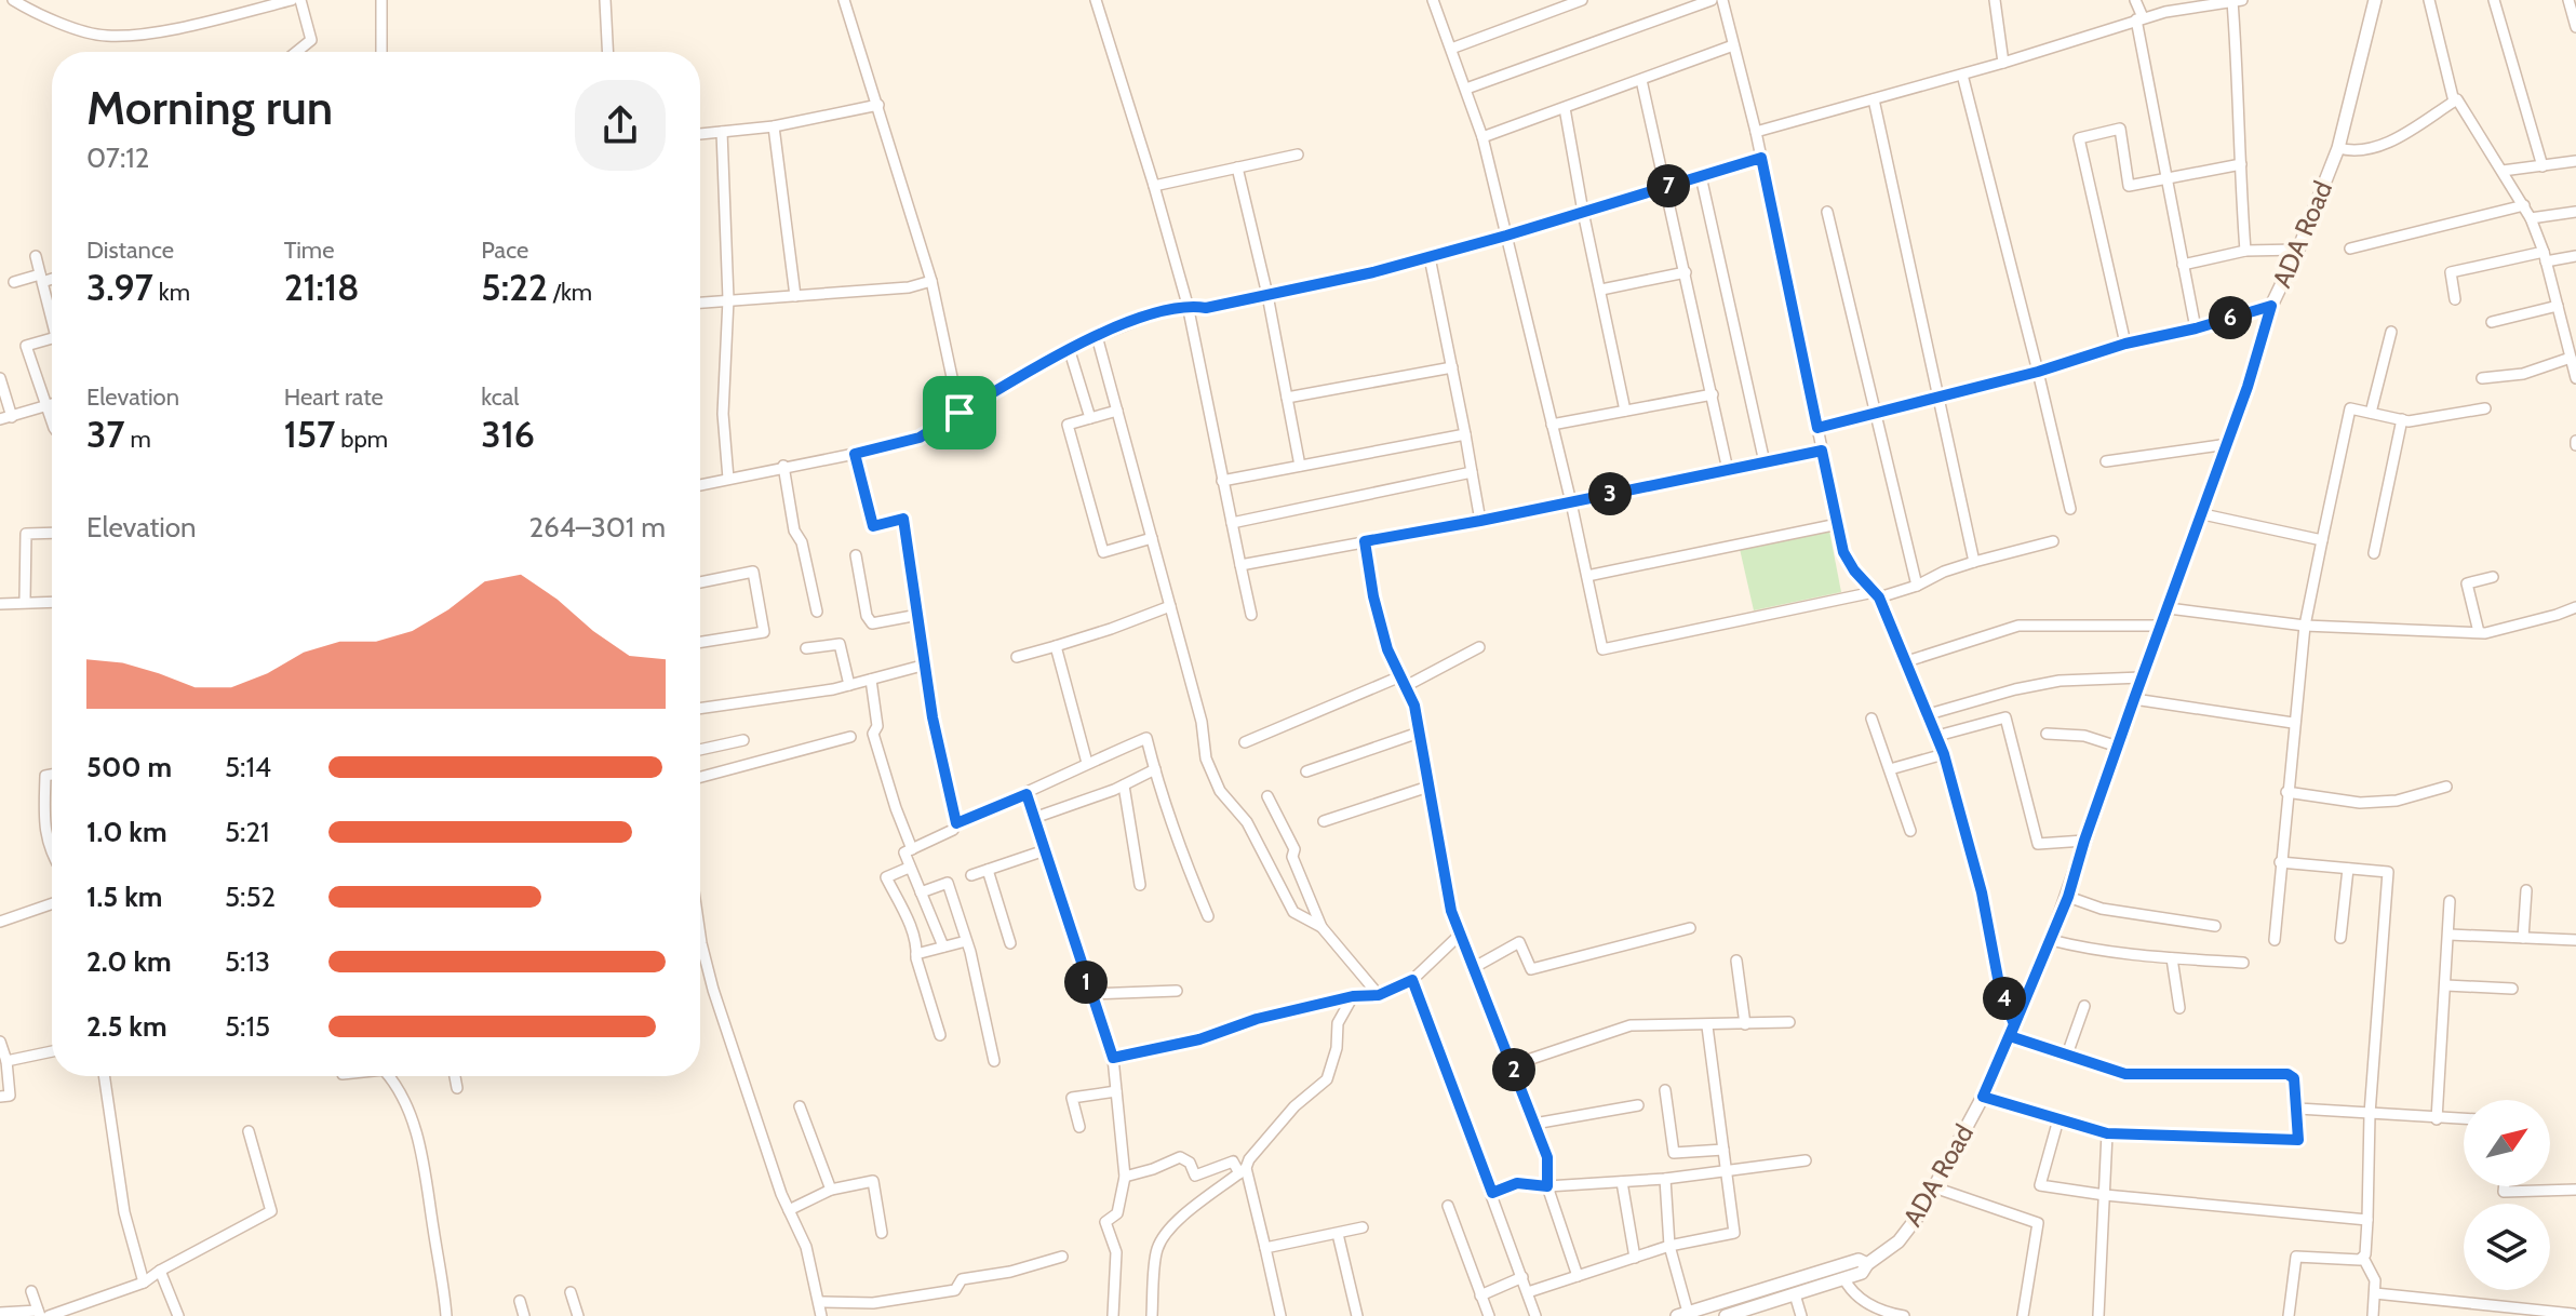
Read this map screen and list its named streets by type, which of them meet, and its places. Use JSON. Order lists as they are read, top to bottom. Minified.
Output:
{"streets":{"street":["ADA Road"]},"north":"top right","page":{"heading":["Morning run","07:12"],"pins":["7","6","3","1","4","2"],"stats":[["Distance","3.97 km"],["Time","21:18"],["Pace","5:22 /km"],["Elevation","37 m"],["Heart rate","157 bpm"],["kcal","316"]],"chart":["Elevation","264–301 m"],"list":[{"name":"500 m","note":"5:14"},{"name":"1.0 km","note":"5:21"},{"name":"1.5 km","note":"5:52"},{"name":"2.0 km","note":"5:13"},{"name":"2.5 km","note":"5:15"}]}}
